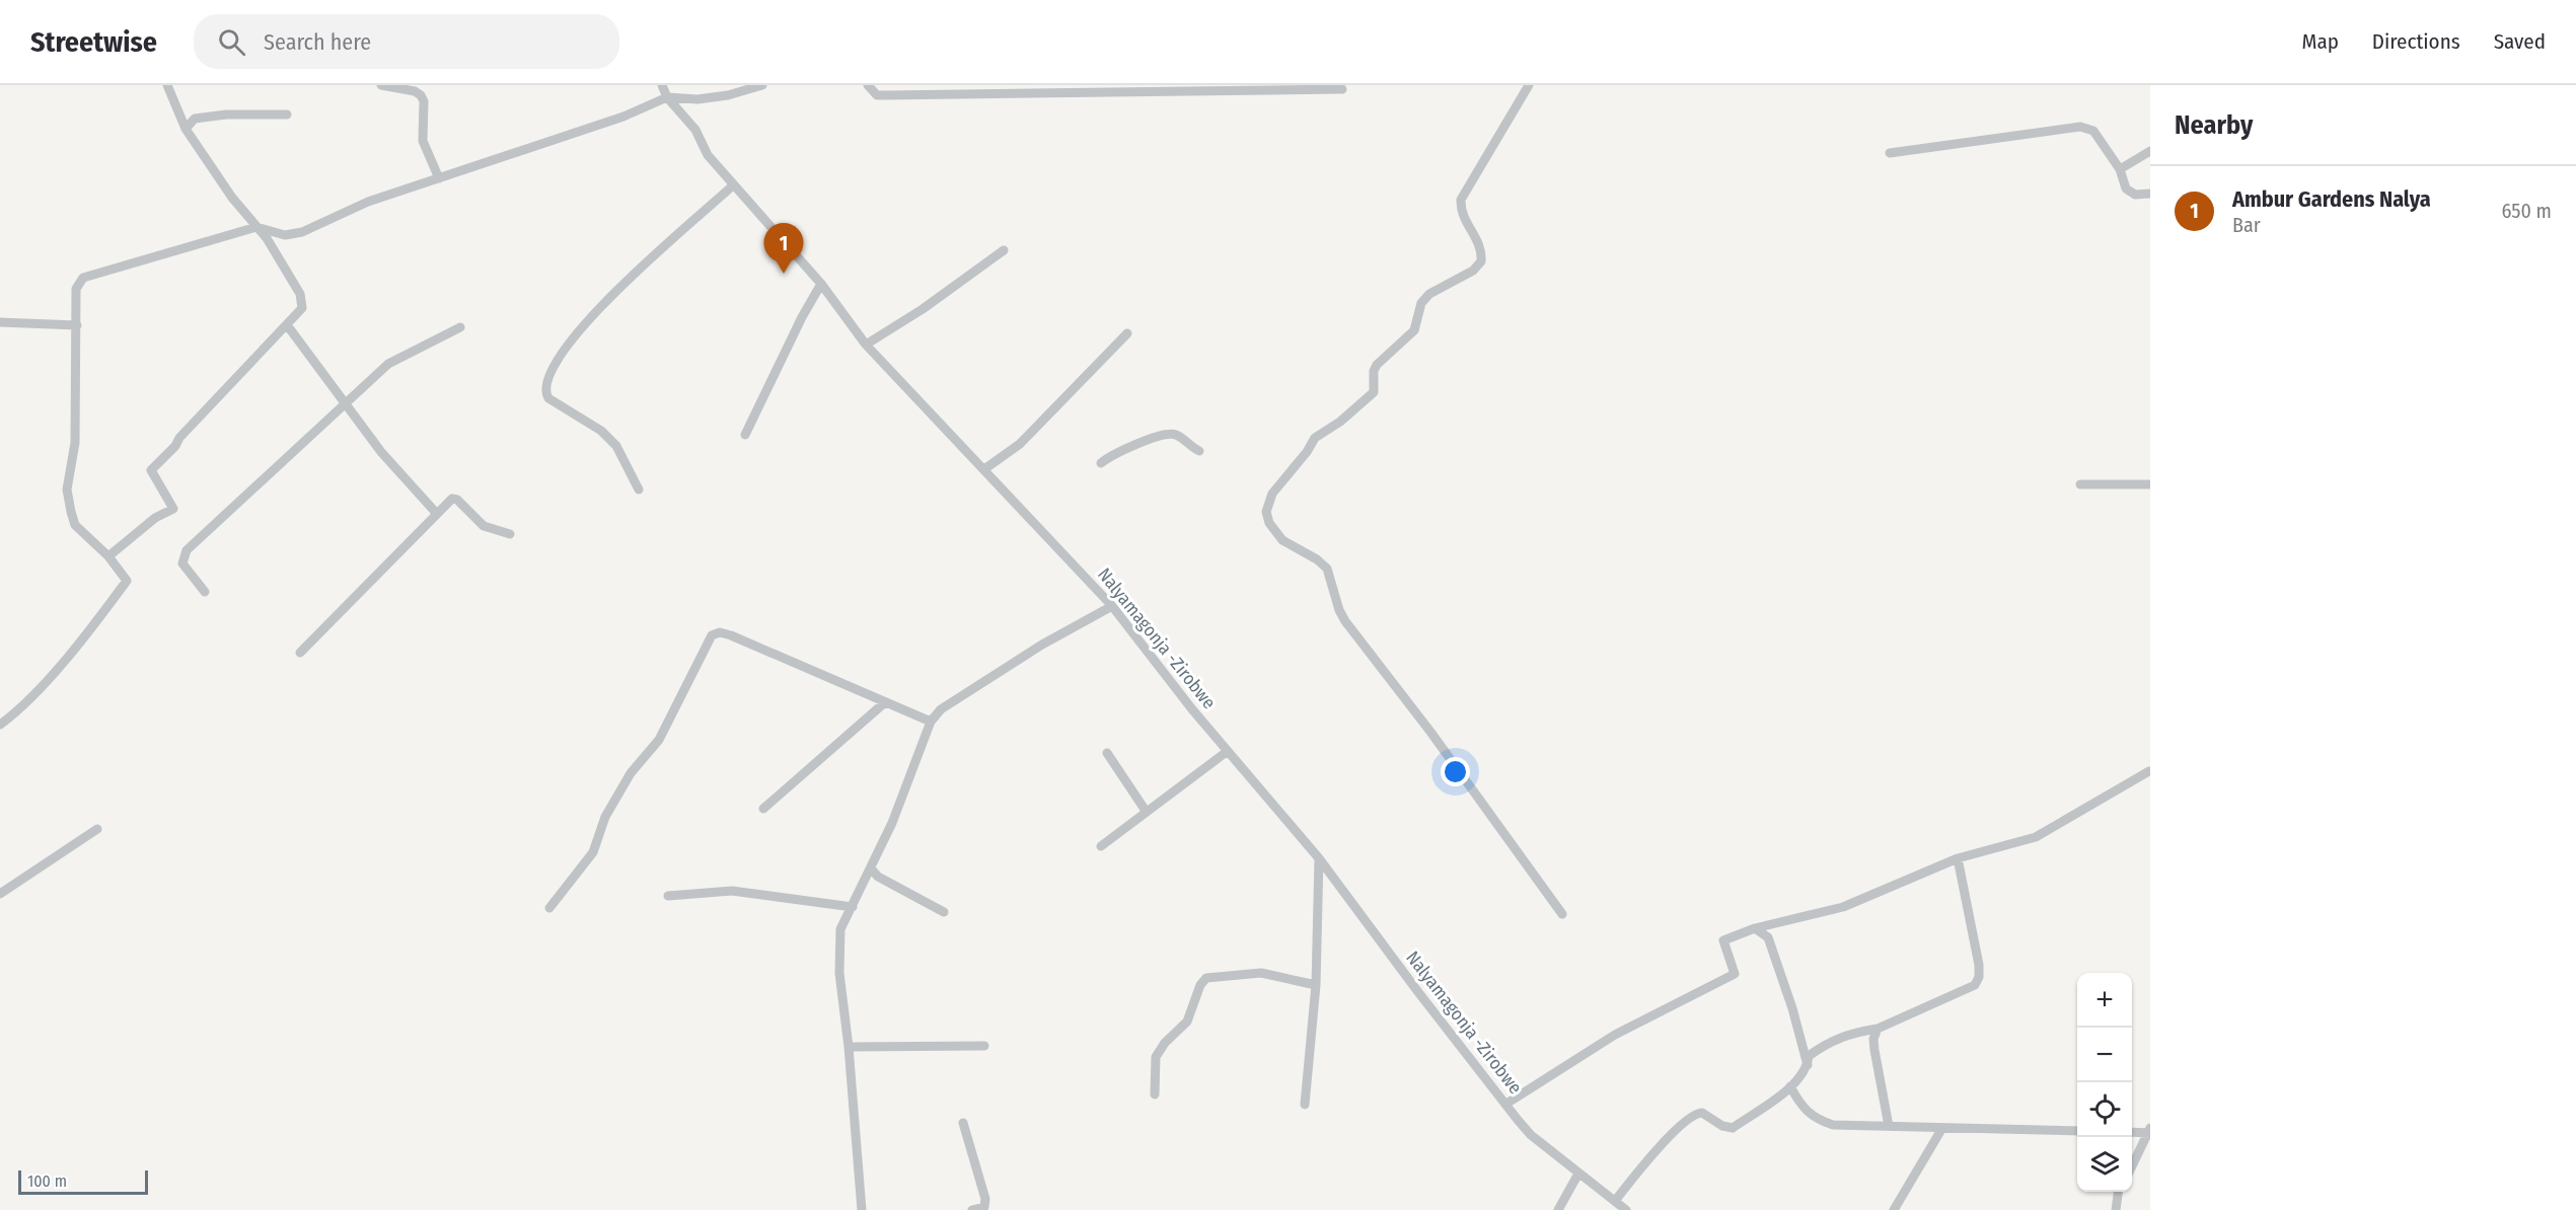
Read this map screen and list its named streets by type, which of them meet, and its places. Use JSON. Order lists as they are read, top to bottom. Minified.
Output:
{"streets":{"street":["Nalyamagonja -Zirobwe"]},"scale_bar":"100 m","page":{"header":"Streetwise","search":"Search here","nav":["Map","Directions","Saved"],"heading":"Nearby","list":[{"mark":"1","name":"Ambur Gardens Nalya","note":"Bar","value":"650 m"}],"pins":"1","map_buttons":["+","−"],"scale":"100 m"}}
